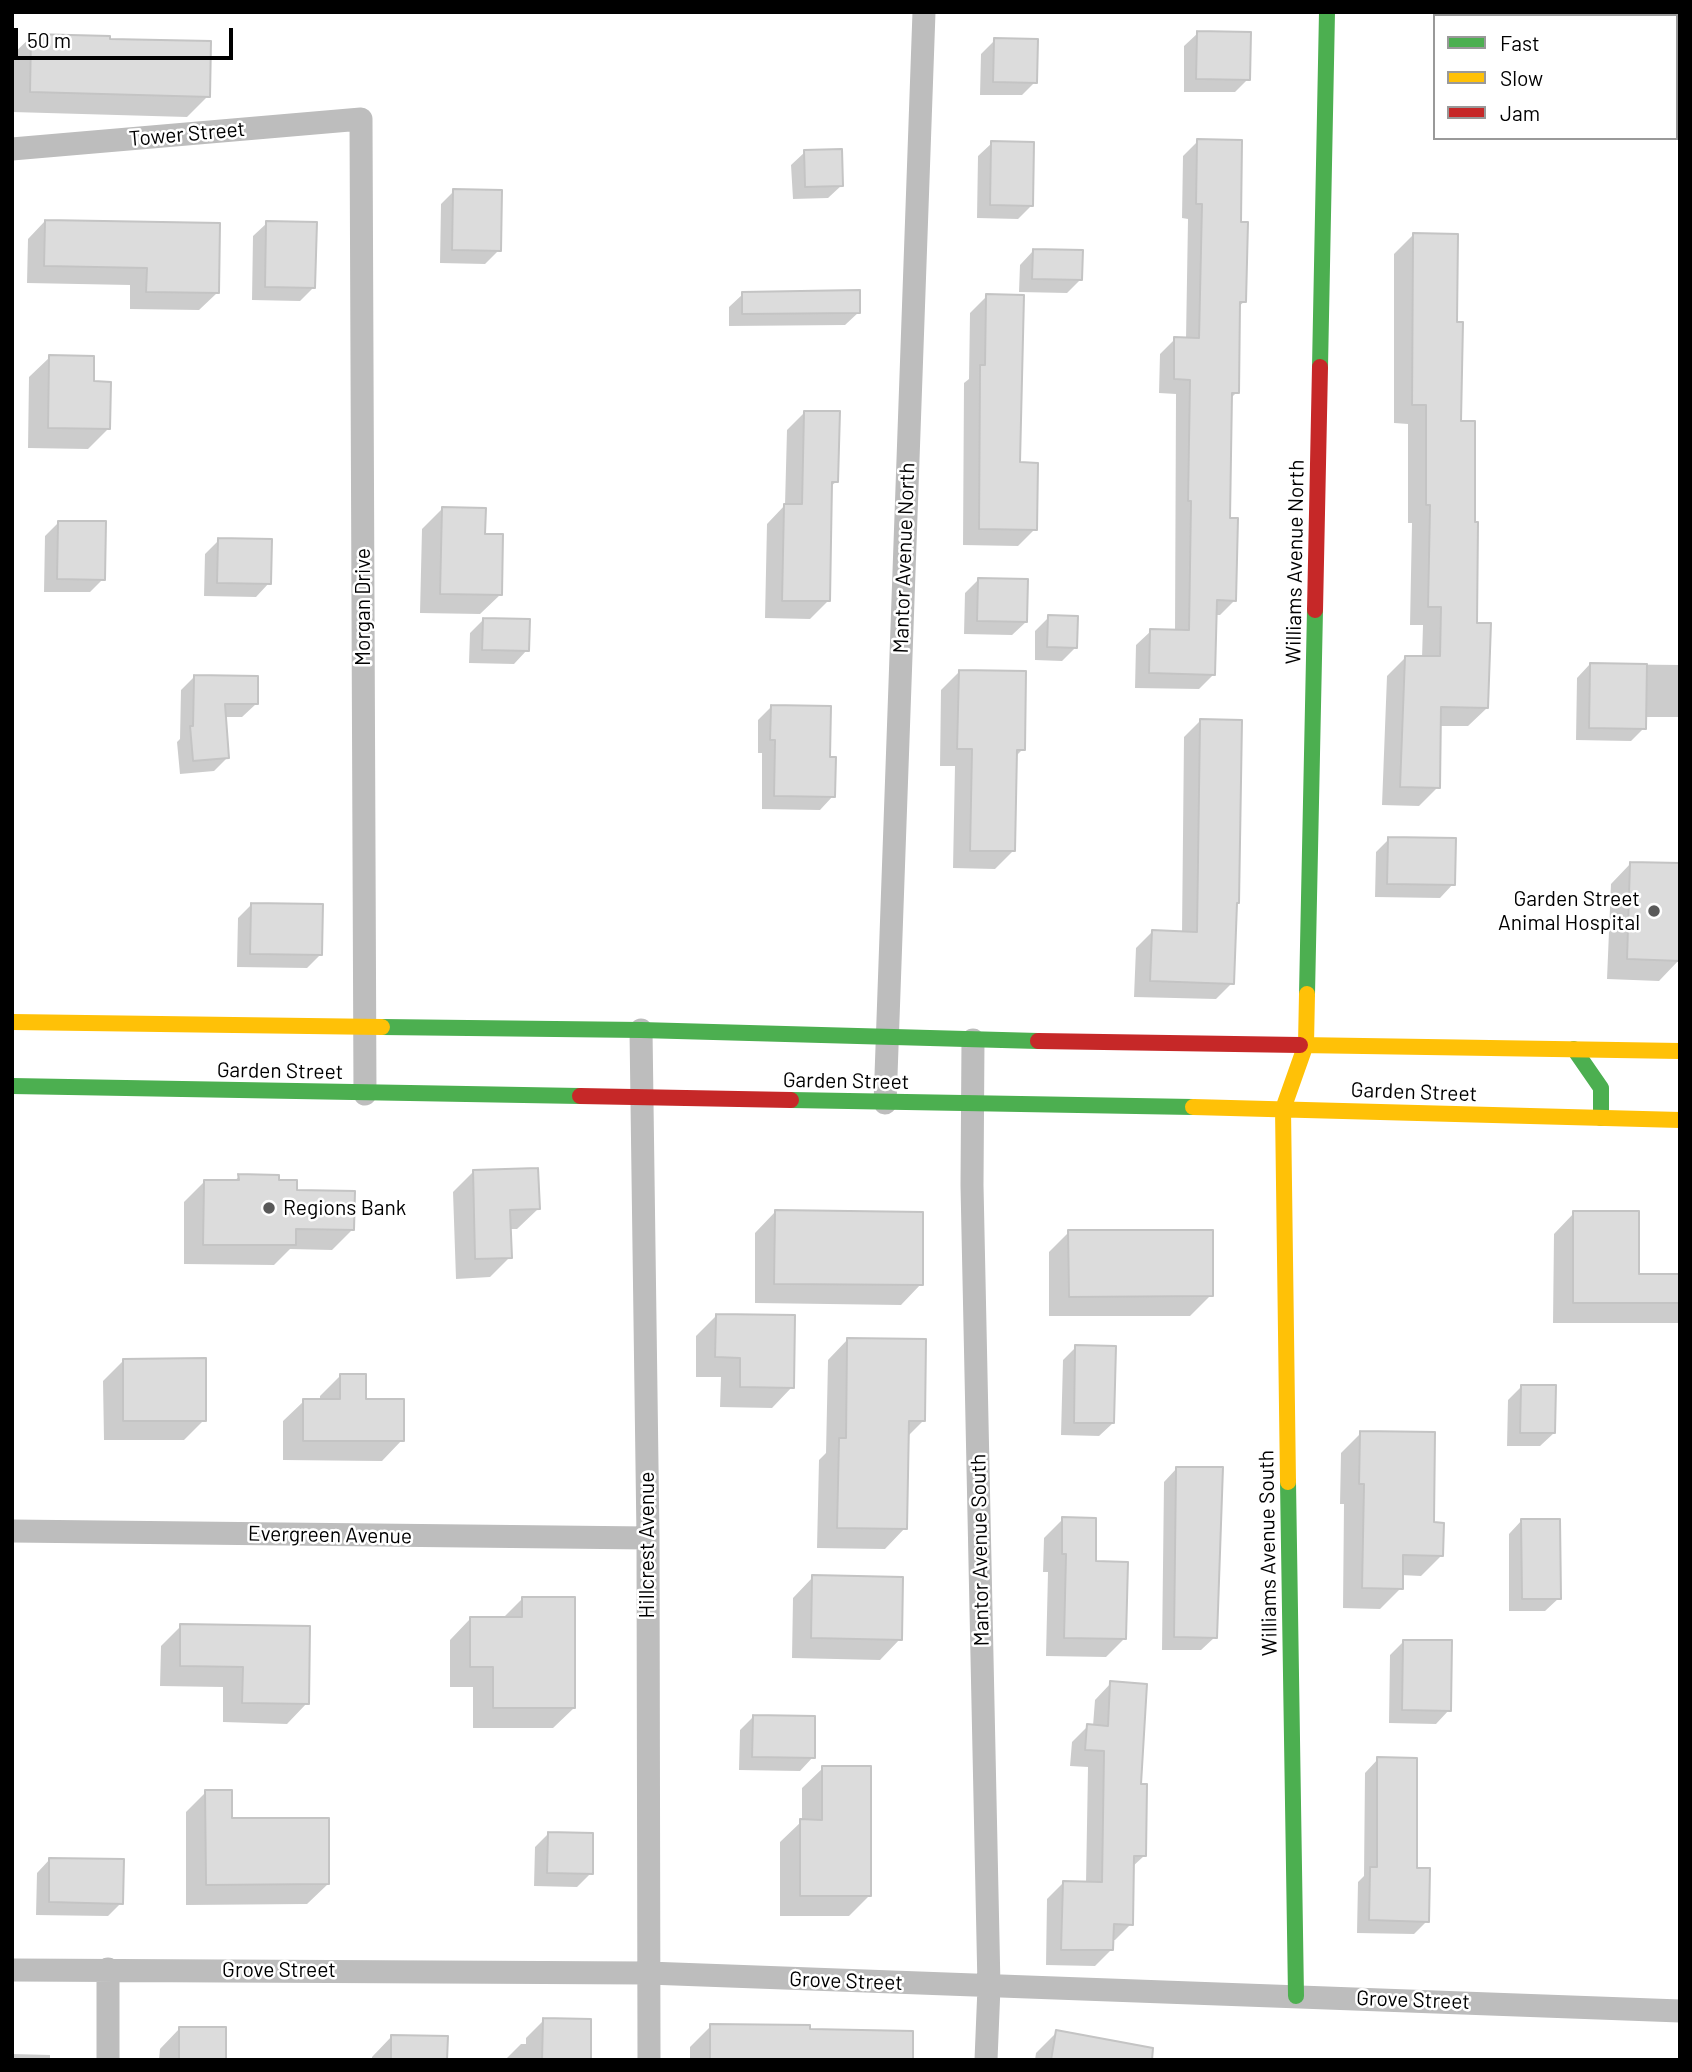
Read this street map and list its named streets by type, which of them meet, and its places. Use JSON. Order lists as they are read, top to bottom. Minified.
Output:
{"streets":{"main road":["Williams Avenue North","Garden Street","Williams Avenue South"],"street":["Tower Street","Mantor Avenue North","Morgan Drive","Evergreen Avenue","Hillcrest Avenue","Mantor Avenue South","Grove Street"]},"crossings":[["Tower Street","Morgan Drive"],["Mantor Avenue North","Garden Street"],["Williams Avenue North","Garden Street"],["Williams Avenue North","Williams Avenue South"],["Morgan Drive","Garden Street"],["Garden Street","Hillcrest Avenue"],["Garden Street","Mantor Avenue South"],["Garden Street","Williams Avenue South"],["Evergreen Avenue","Hillcrest Avenue"],["Hillcrest Avenue","Grove Street"],["Mantor Avenue South","Grove Street"],["Williams Avenue South","Grove Street"]],"places":["Garden Street Animal Hospital","Regions Bank"],"legend":["Fast","Slow","Jam"],"scale_bar":"50 m"}
